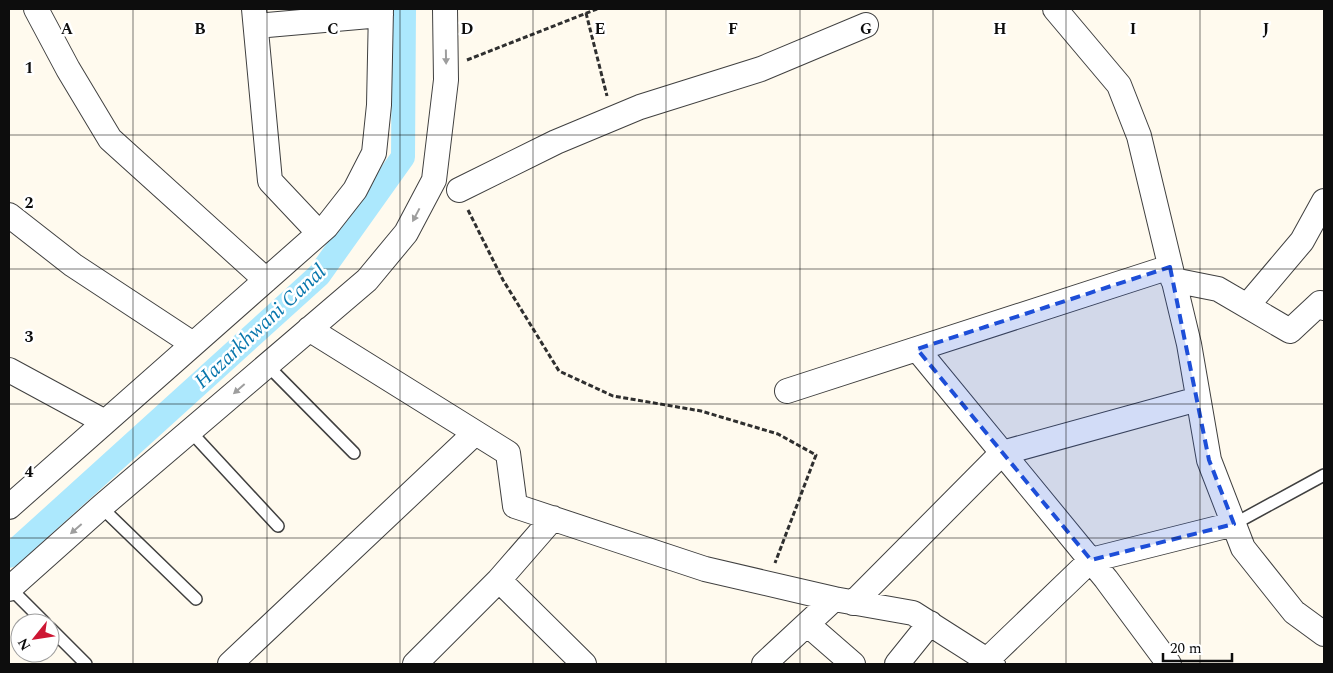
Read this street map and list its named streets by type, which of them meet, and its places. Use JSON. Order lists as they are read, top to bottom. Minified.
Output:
{"water":["Hazarkhwani Canal"],"scale_bar":"20 m","north":"bottom left","grid":{"columns":["A","B","C","D","E","F","G","H","I","J"],"rows":["1","2","3","4"]}}
